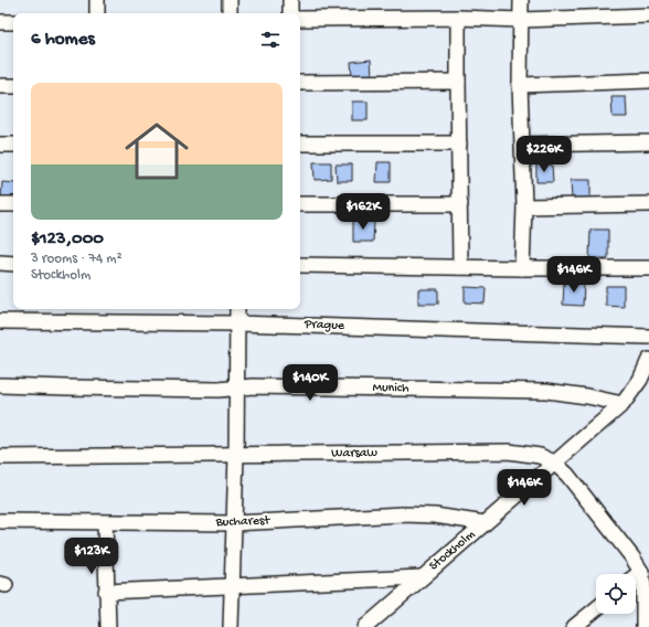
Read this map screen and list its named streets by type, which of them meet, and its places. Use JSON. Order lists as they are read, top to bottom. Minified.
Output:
{"streets":{"street":["Prague","Munich","Warsaw","Bucharest","Stockholm"]},"crossings":[["Munich","Stockholm"],["Warsaw","Stockholm"],["Bucharest","Stockholm"]],"page":{"heading":"6 homes","list":[{"name":"$123,000","note":"3 rooms · 74 m² · Stockholm"}],"price":["$226K","$162K","$146K","$140K","$146K","$123K"]}}
